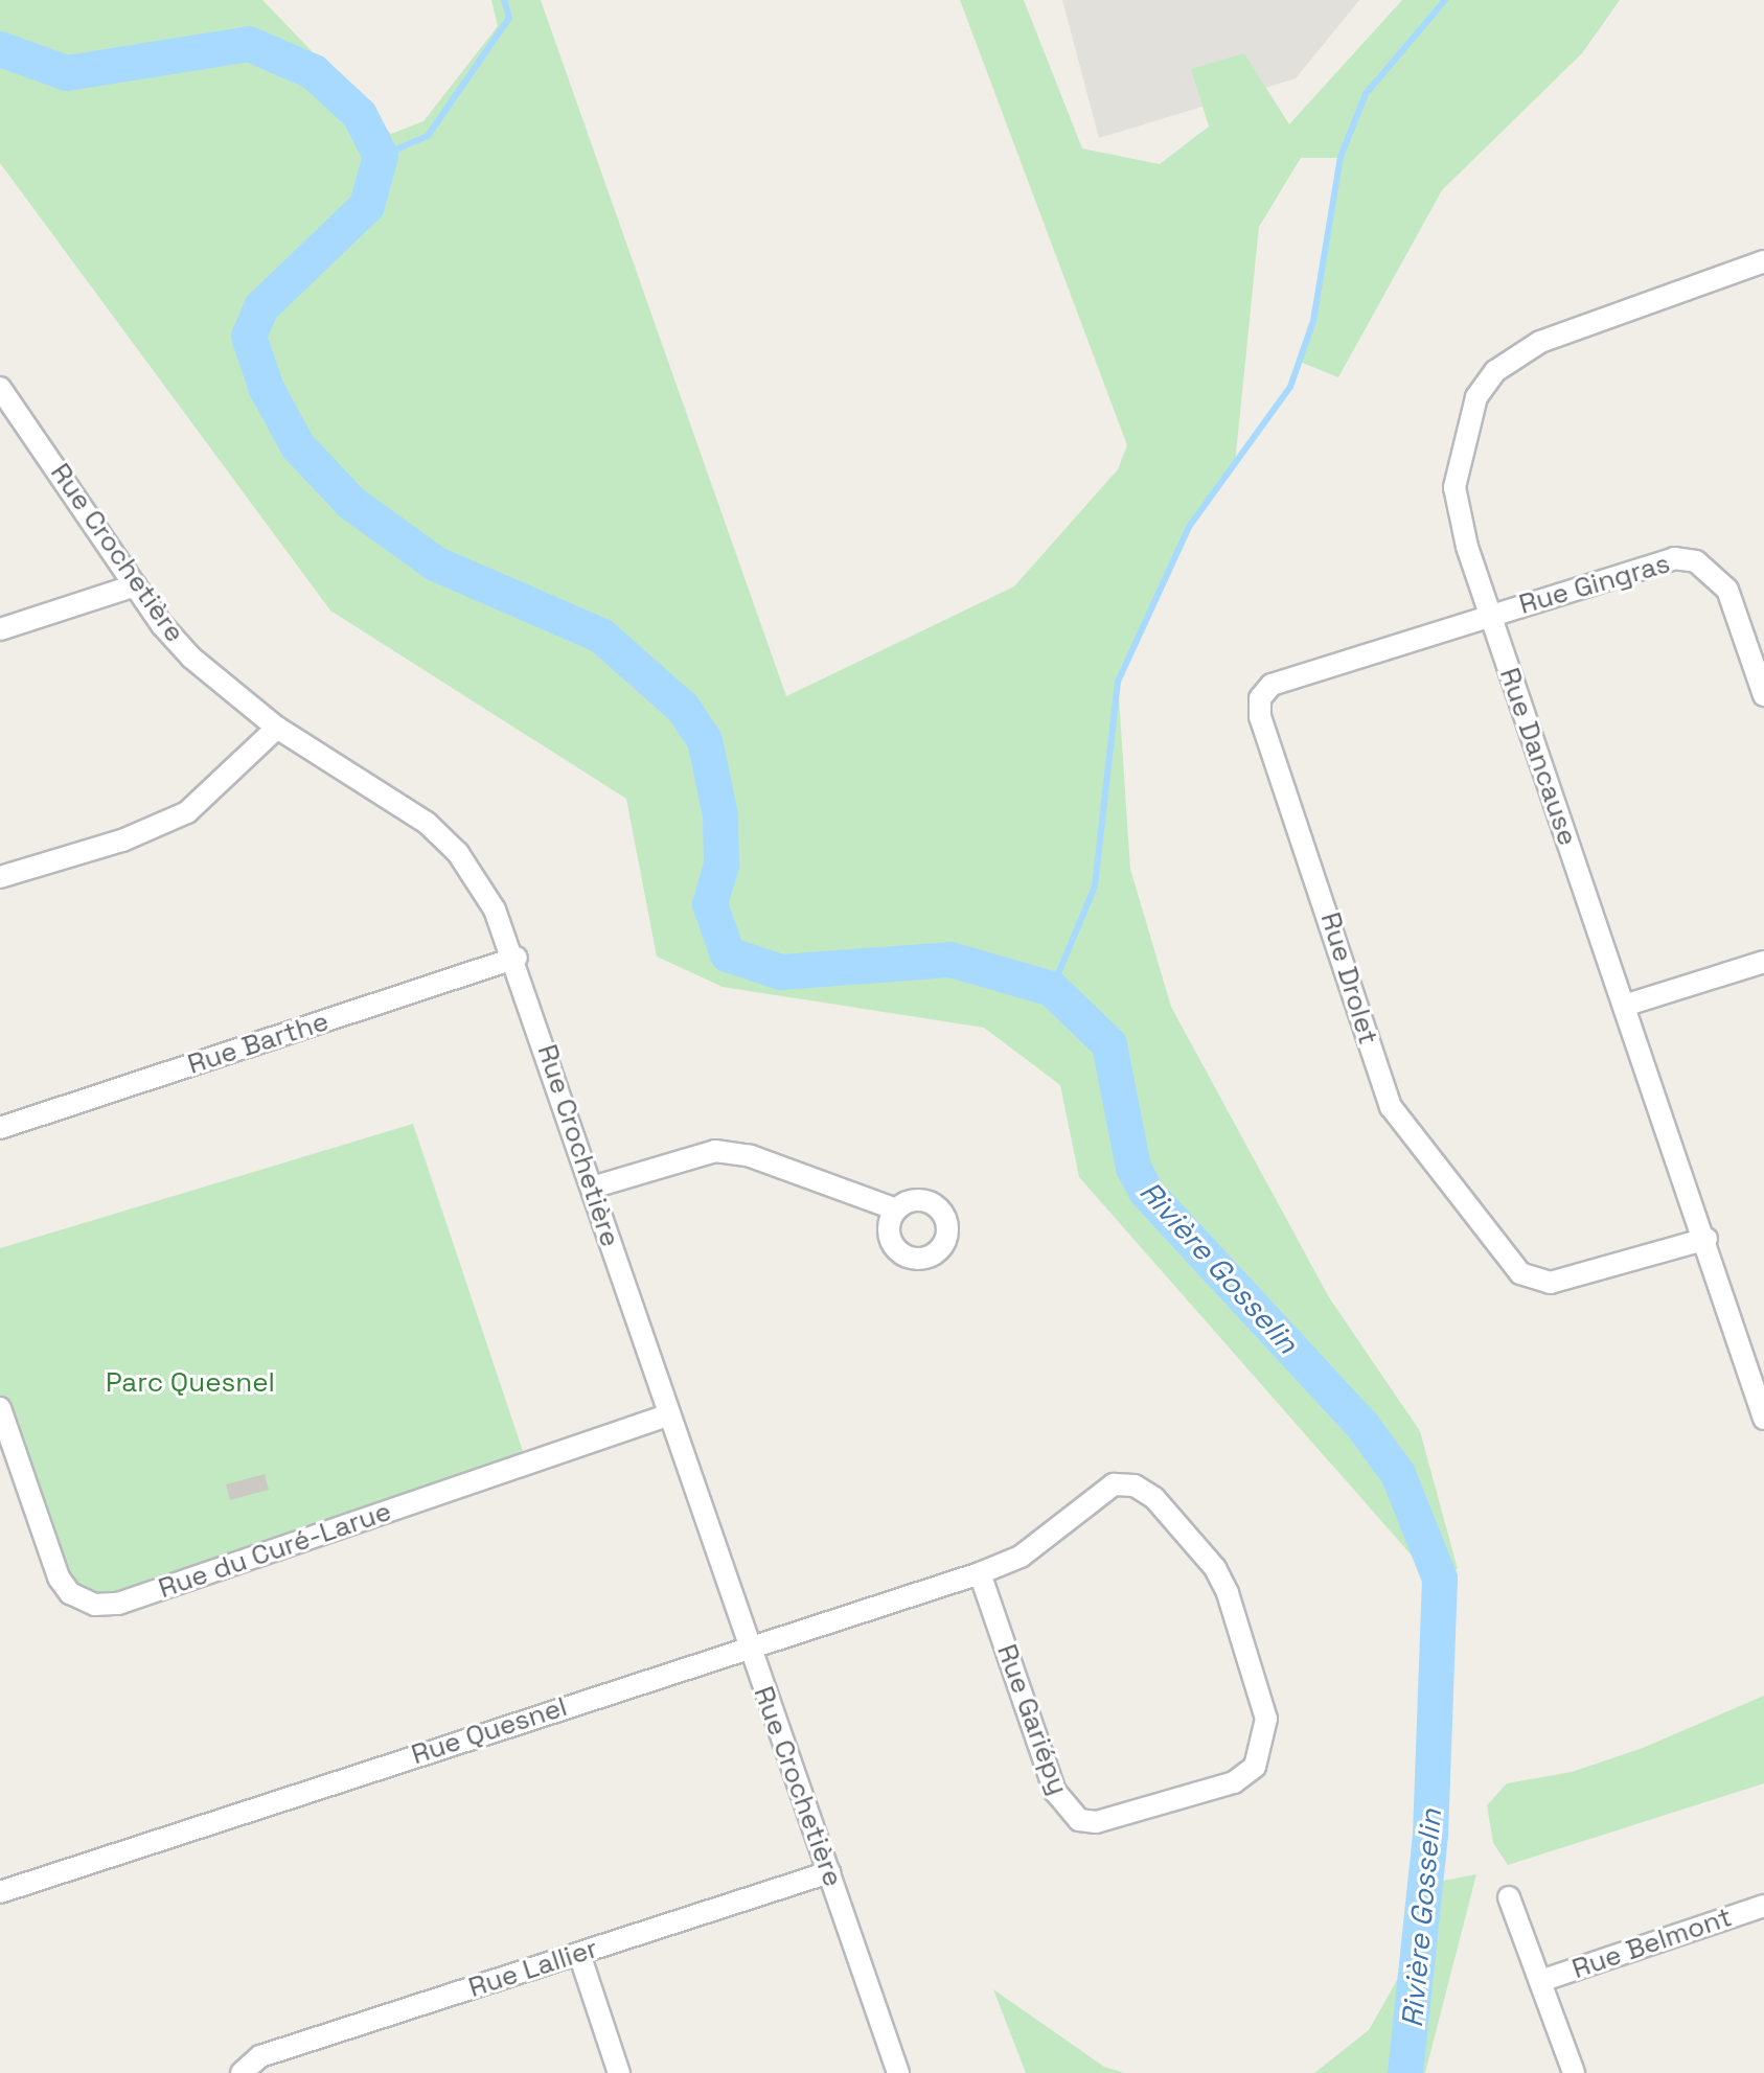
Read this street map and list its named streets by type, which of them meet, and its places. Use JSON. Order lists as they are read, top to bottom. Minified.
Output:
{"streets":{"street":["Rue Crochetière","Rue Gingras","Rue Dancause","Rue Drolet","Rue Barthe","Rue du Curé-Larue","Rue Gariépy","Rue Quesnel","Rue Belmont","Rue Lallier"]},"crossings":[["Rue Crochetière","Rue Barthe"],["Rue Crochetière","Rue du Curé-Larue"],["Rue Crochetière","Rue Quesnel"],["Rue Crochetière","Rue Lallier"],["Rue Gingras","Rue Dancause"],["Rue Gingras","Rue Drolet"],["Rue Dancause","Rue Drolet"],["Rue Gariépy","Rue Quesnel"]],"water":["Rivière Gosselin"],"parks":["Parc Quesnel"]}
